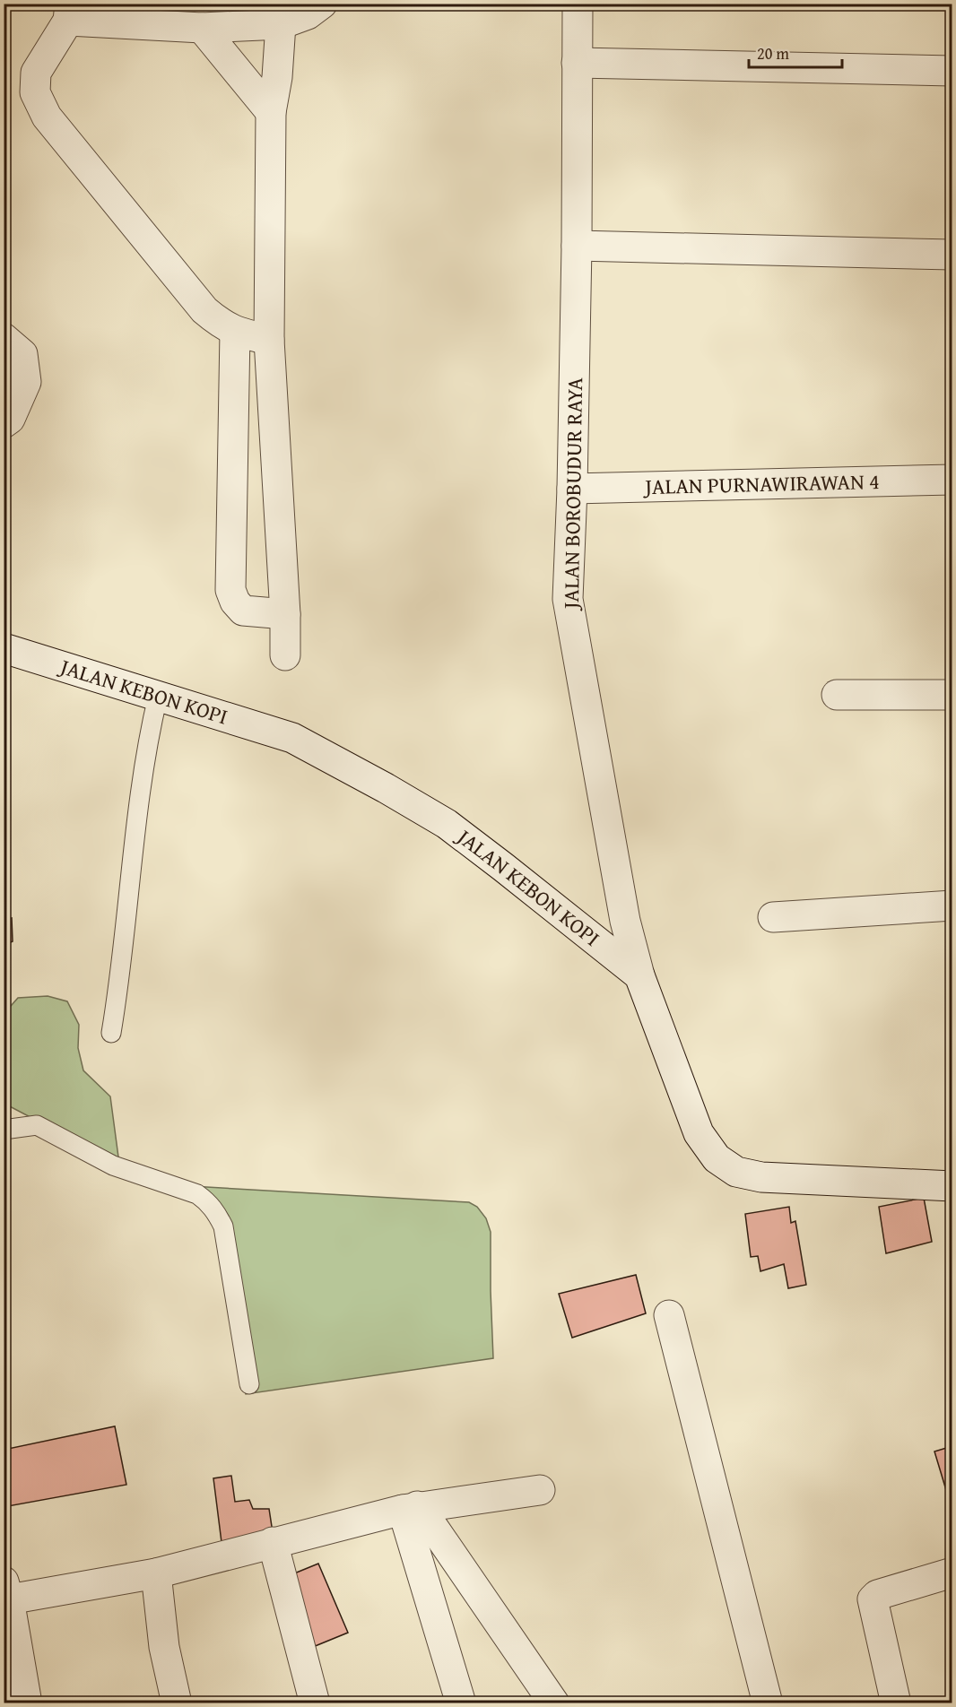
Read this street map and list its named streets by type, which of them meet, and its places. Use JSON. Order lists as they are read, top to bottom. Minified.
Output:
{"streets":{"street":["JALAN PURNAWIRAWAN 4","JALAN BOROBUDUR RAYA","JALAN KEBON KOPI"]},"crossings":[["JALAN PURNAWIRAWAN 4","JALAN BOROBUDUR RAYA"],["JALAN BOROBUDUR RAYA","JALAN KEBON KOPI"]],"scale_bar":"20 m"}
